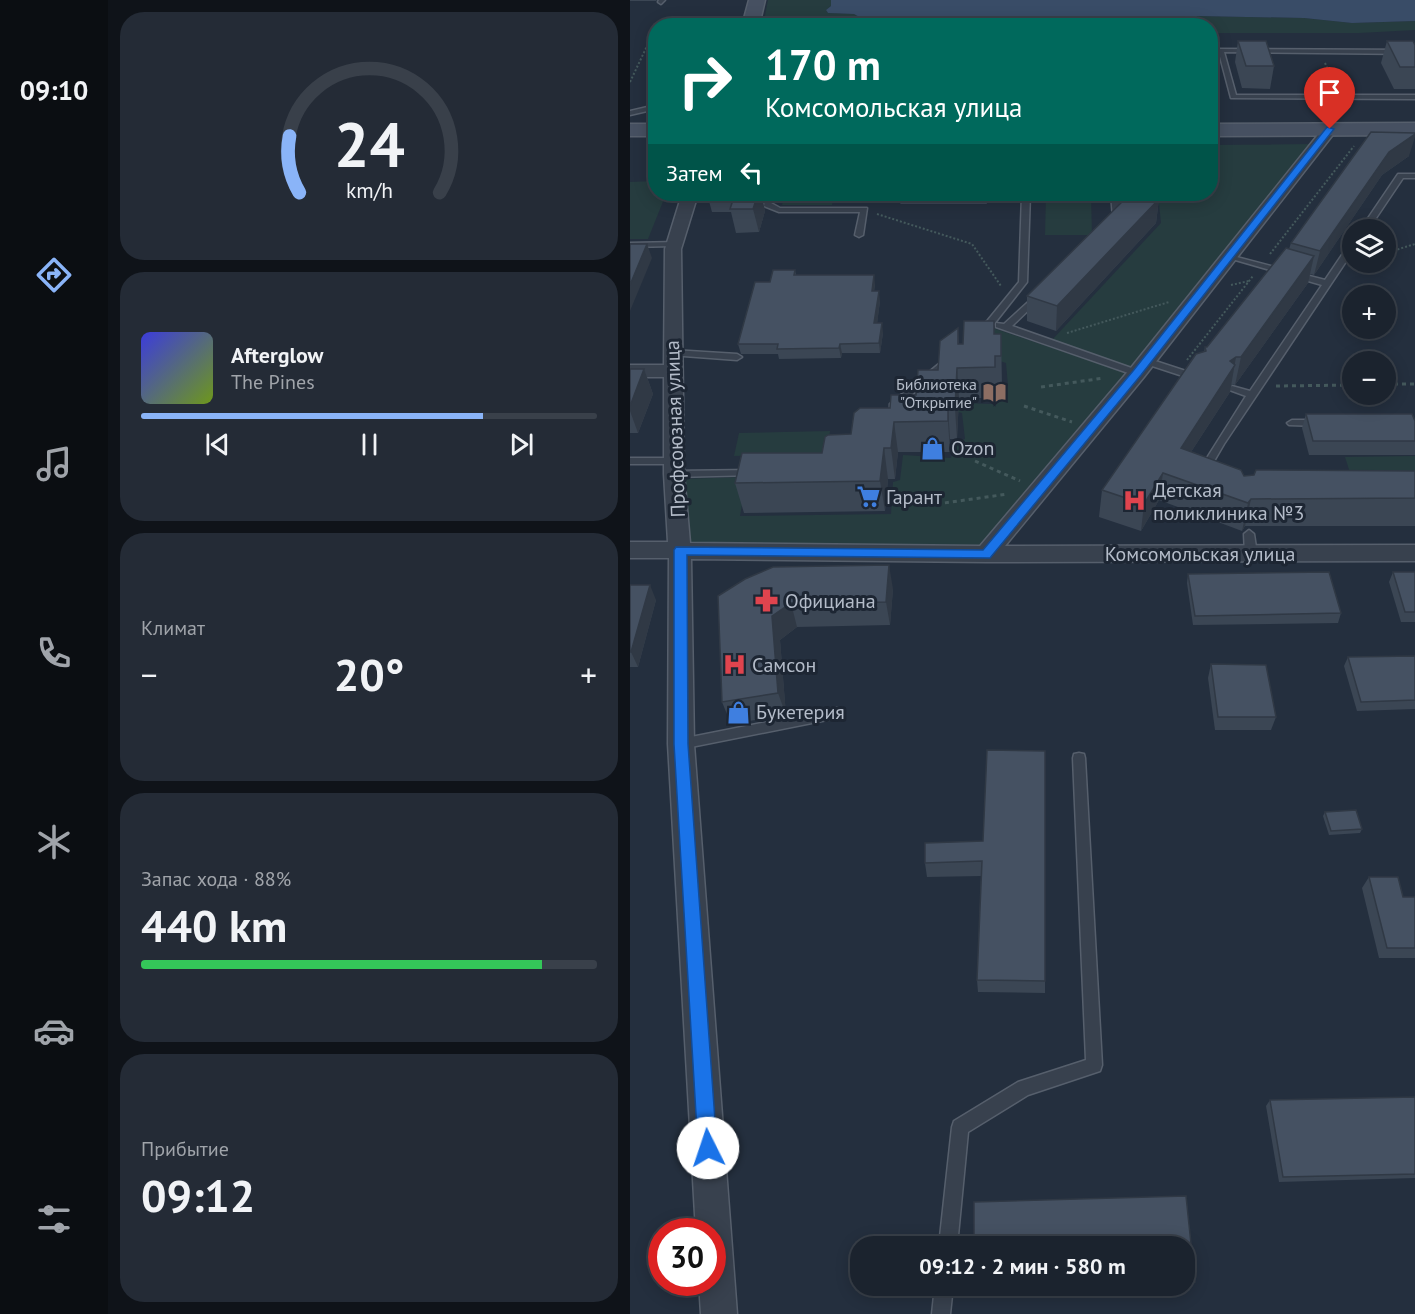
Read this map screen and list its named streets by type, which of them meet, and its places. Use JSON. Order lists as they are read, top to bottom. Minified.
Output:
{"streets":{"street":["Профсоюзная улица","Комсомольская улица"]},"crossings":[["Профсоюзная улица","Комсомольская улица"]],"places":{"library":["Библиотека \"Открытие\""],"shop":["Ozon","Букетерия"],"supermarket":["Гарант"],"hospital":["Детская поликлиника №3","Самсон"],"pharmacy":["Официана"]},"page":{"tabs":"09:10","turn":["170 m","Комсомольская улица"],"then":"Затем","map_buttons":["+","−"],"song":["Afterglow","The Pines"],"tile":["Климат",["Запас хода · 88%","440 km"],["Прибытие","09:12"]],"heat":["−","20°","+"],"limit":"30","trip":"09:12 · 2 мин · 580 m","gauge":["24","km/h"]}}
